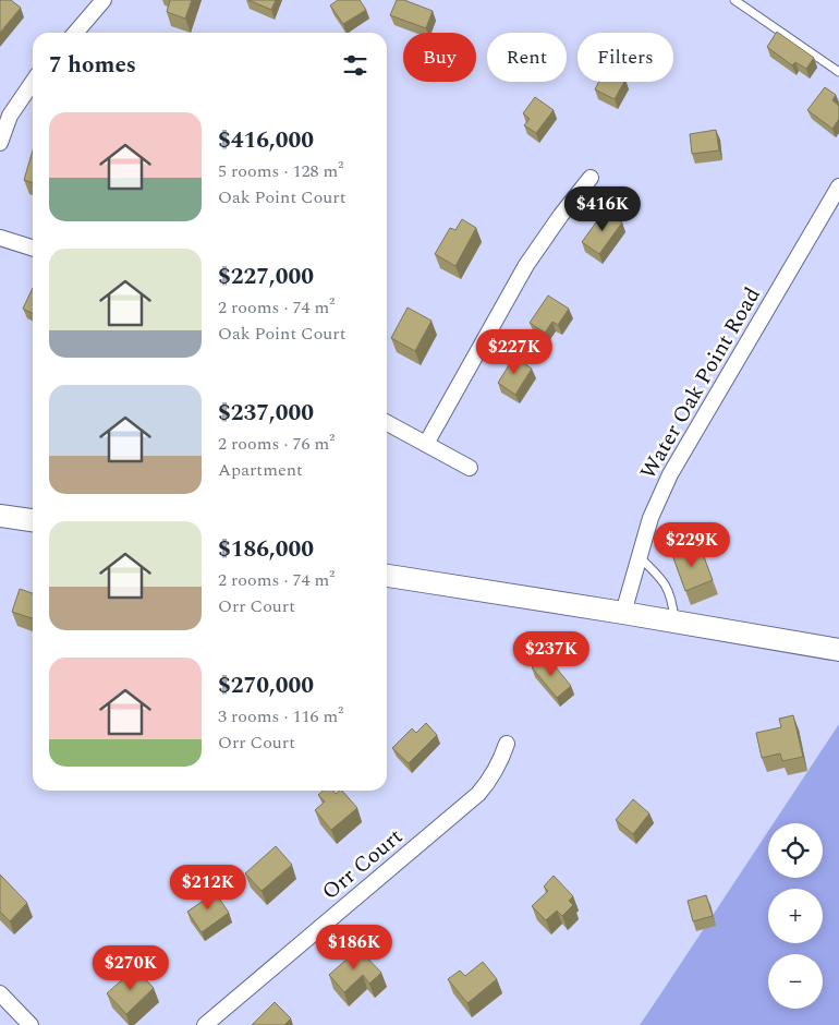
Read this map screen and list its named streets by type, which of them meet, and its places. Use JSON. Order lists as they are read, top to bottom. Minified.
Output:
{"streets":{"street":["Water Oak Point Road","Orr Court"]},"page":{"chip":["Buy","Rent","Filters"],"heading":"7 homes","list":[{"name":"$416,000","note":"5 rooms · 128 m² · Oak Point Court"},{"name":"$227,000","note":"2 rooms · 74 m² · Oak Point Court"},{"name":"$237,000","note":"2 rooms · 76 m² · Apartment"},{"name":"$186,000","note":"2 rooms · 74 m² · Orr Court"},{"name":"$270,000","note":"3 rooms · 116 m² · Orr Court"}],"price":["$416K","$227K","$229K","$237K","$212K","$186K","$270K"],"map_buttons":["+","−"]}}
